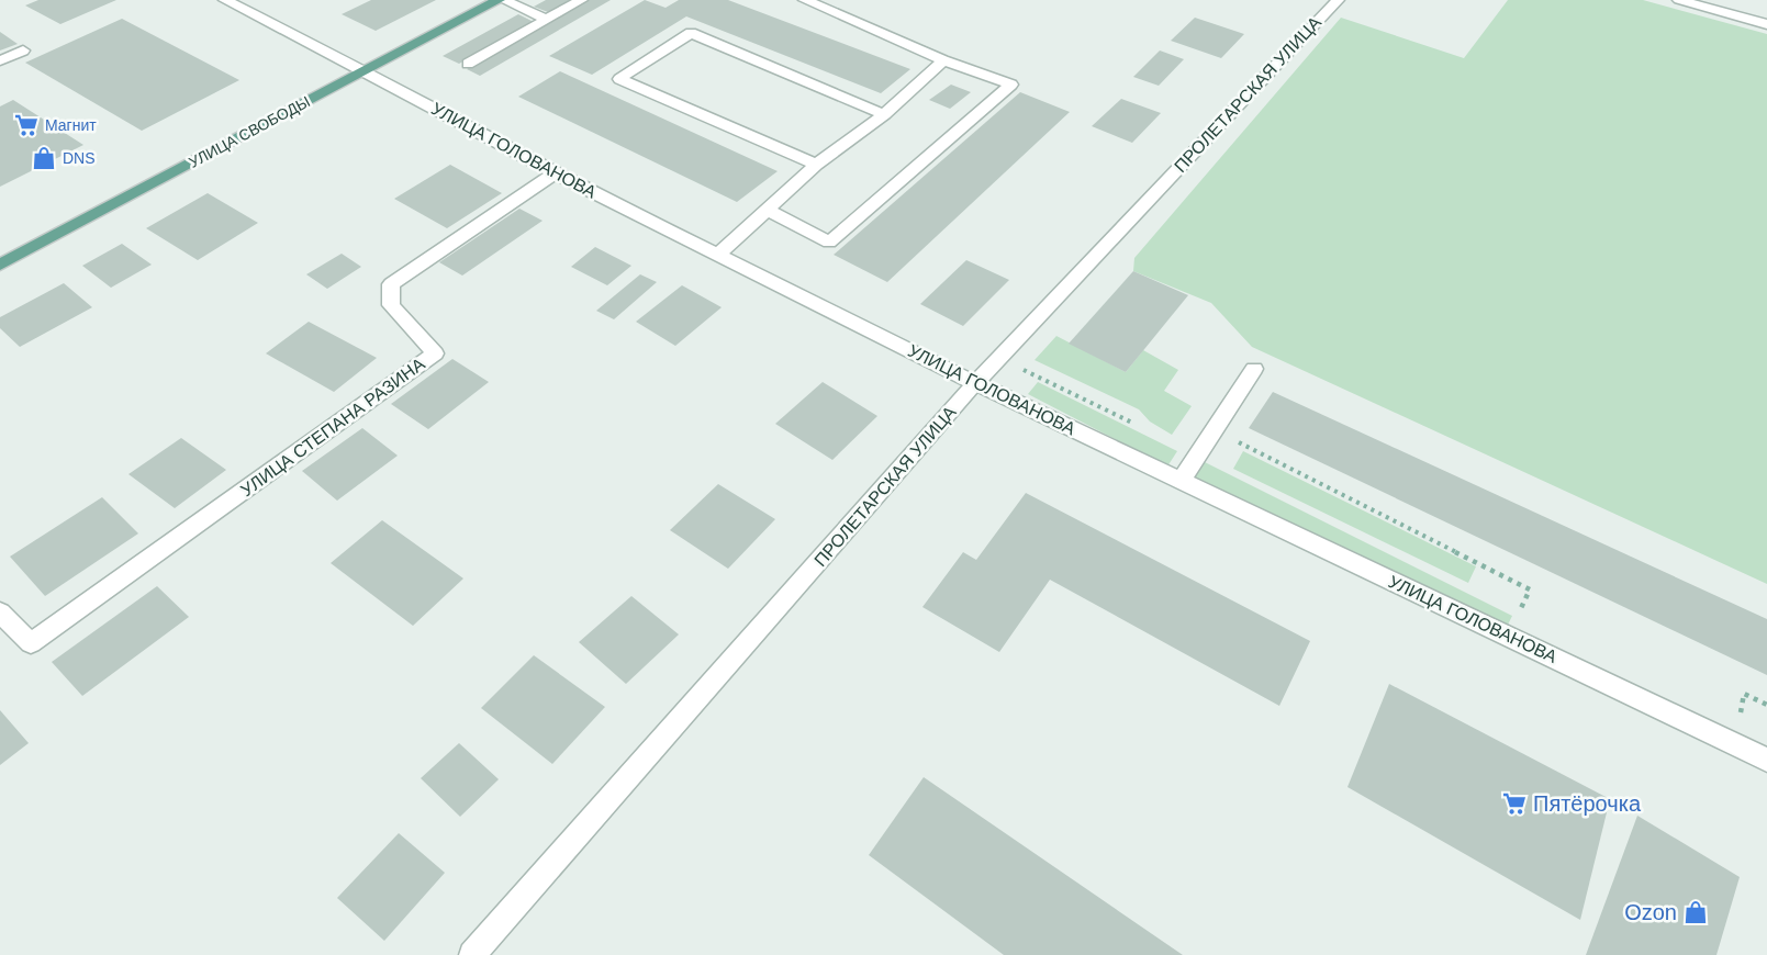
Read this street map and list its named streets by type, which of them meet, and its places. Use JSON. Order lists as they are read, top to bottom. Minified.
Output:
{"streets":{"main road":["УЛИЦА СВОБОДЫ"],"street":["ПРОЛЕТАРСКАЯ УЛИЦА","УЛИЦА ГОЛОВАНОВА","УЛИЦА СТЕПАНА РАЗИНА"]},"crossings":[["ПРОЛЕТАРСКАЯ УЛИЦА","УЛИЦА ГОЛОВАНОВА"],["УЛИЦА СВОБОДЫ","УЛИЦА ГОЛОВАНОВА"],["УЛИЦА ГОЛОВАНОВА","УЛИЦА СТЕПАНА РАЗИНА"]],"places":{"supermarket":["Магнит","Пятёрочка"],"shop":["DNS","Ozon"]}}
